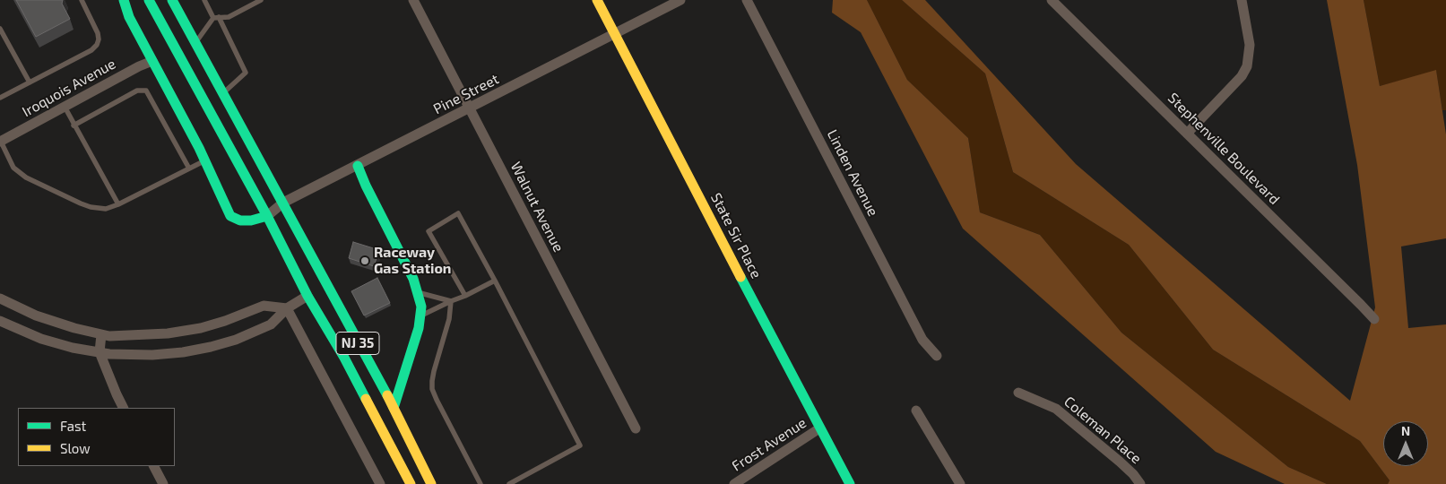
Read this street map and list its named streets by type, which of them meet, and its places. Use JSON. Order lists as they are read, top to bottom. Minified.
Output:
{"streets":{"main road":["State Sir Place","NJ 35"],"street":["Iroquois Avenue","Pine Street","Stephenville Boulevard","Linden Avenue","Walnut Avenue","Coleman Place","Frost Avenue"]},"crossings":[["Pine Street","Walnut Avenue"],["Pine Street","State Sir Place"],["Pine Street","NJ 35"],["State Sir Place","Frost Avenue"]],"places":["Raceway Gas Station"],"legend":["Fast","Slow"],"north":"top"}
